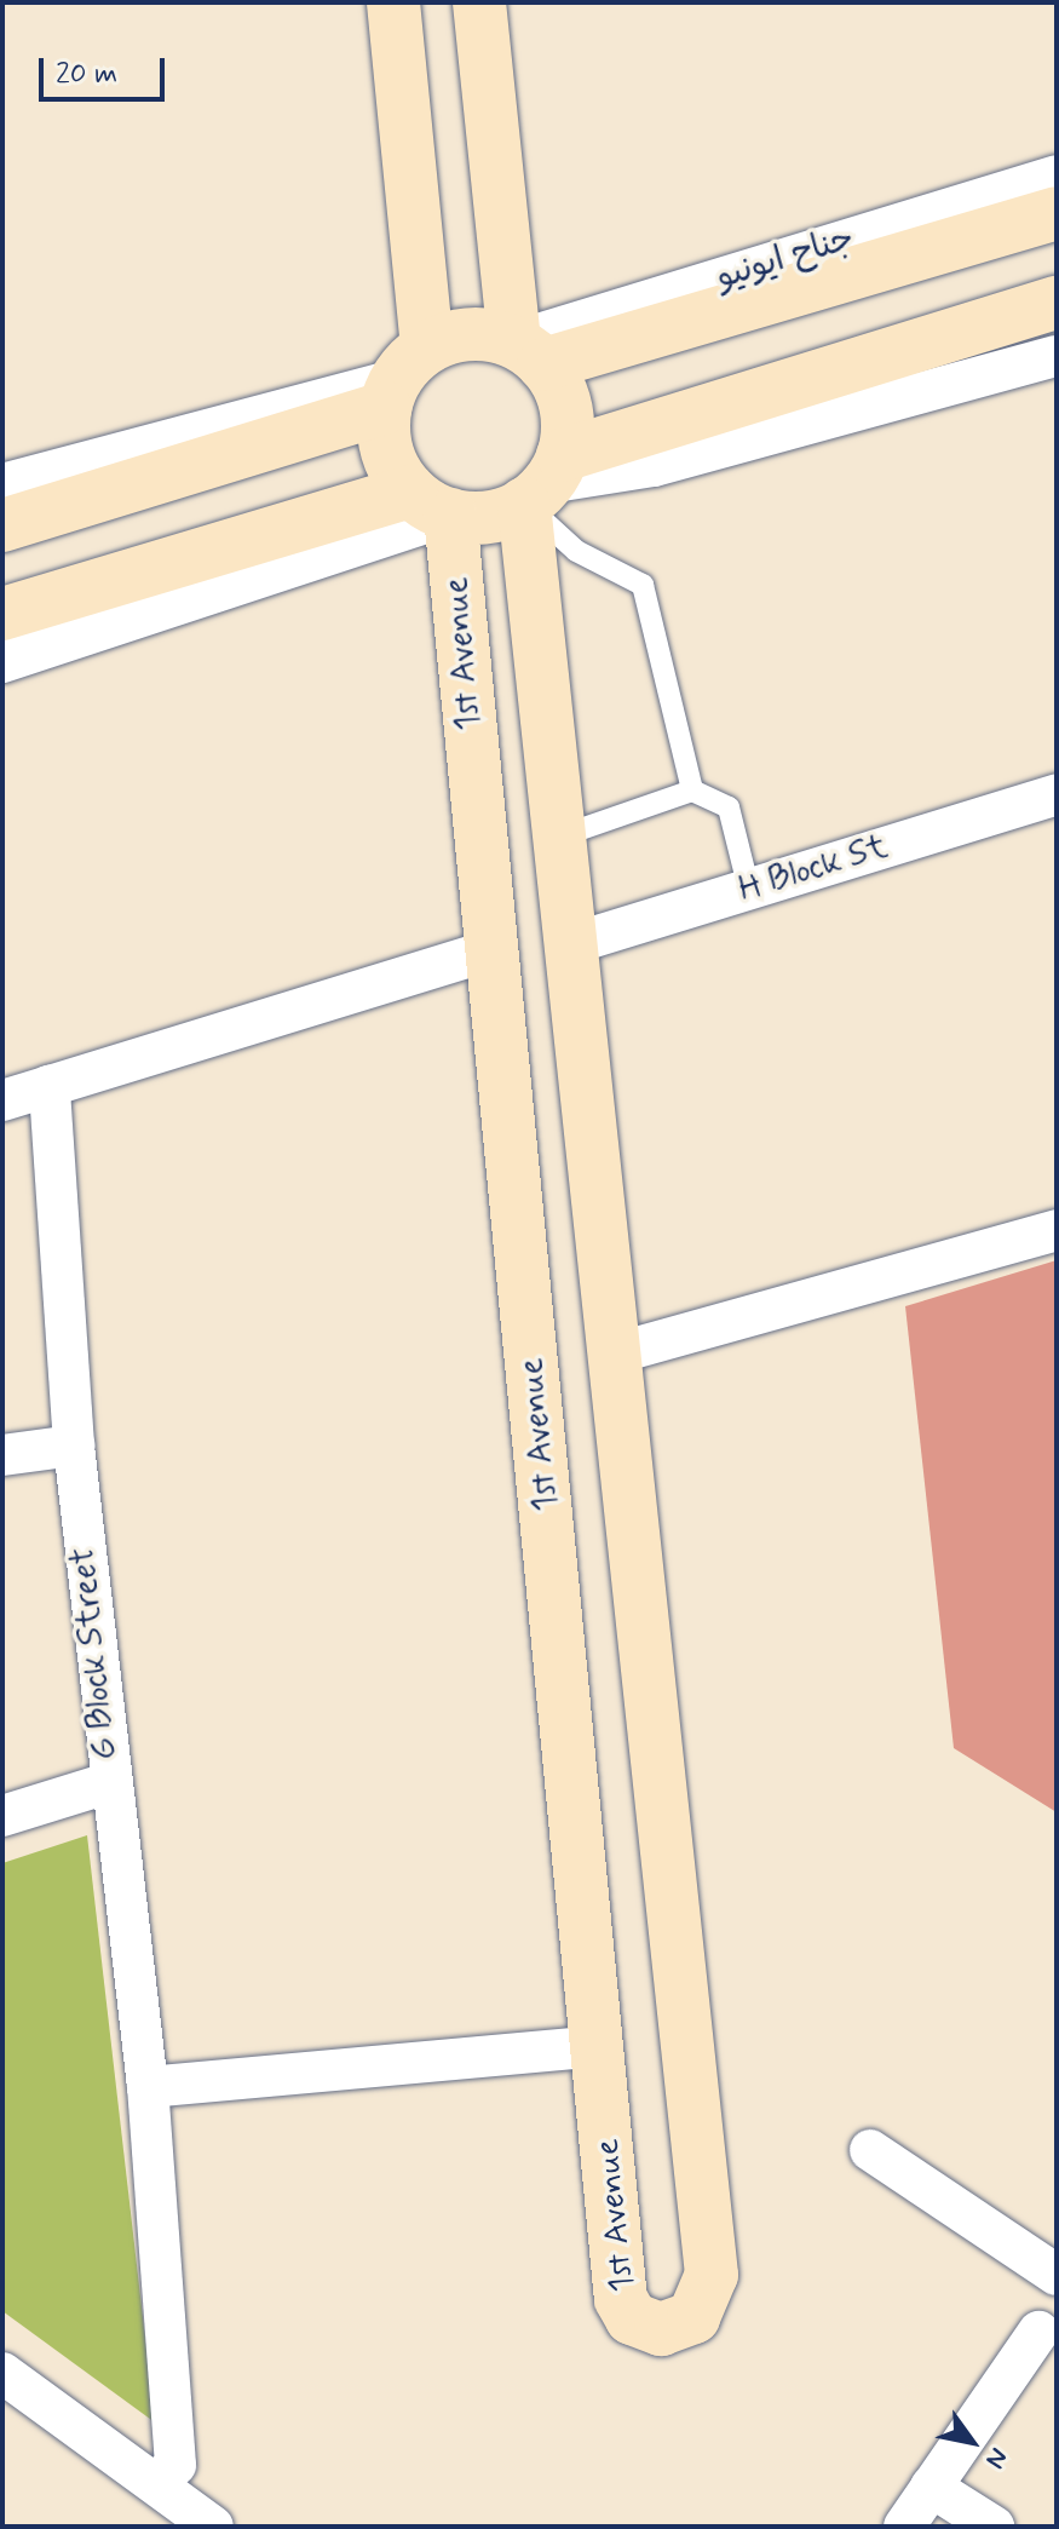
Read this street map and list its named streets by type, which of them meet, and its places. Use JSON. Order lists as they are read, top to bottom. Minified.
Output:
{"streets":{"street":["جناح ایونیو","1st Avenue","H Block St","G Block Street"]},"crossings":[["جناح ایونیو","1st Avenue"],["1st Avenue","H Block St"]],"scale_bar":"20 m","north":"bottom right"}
